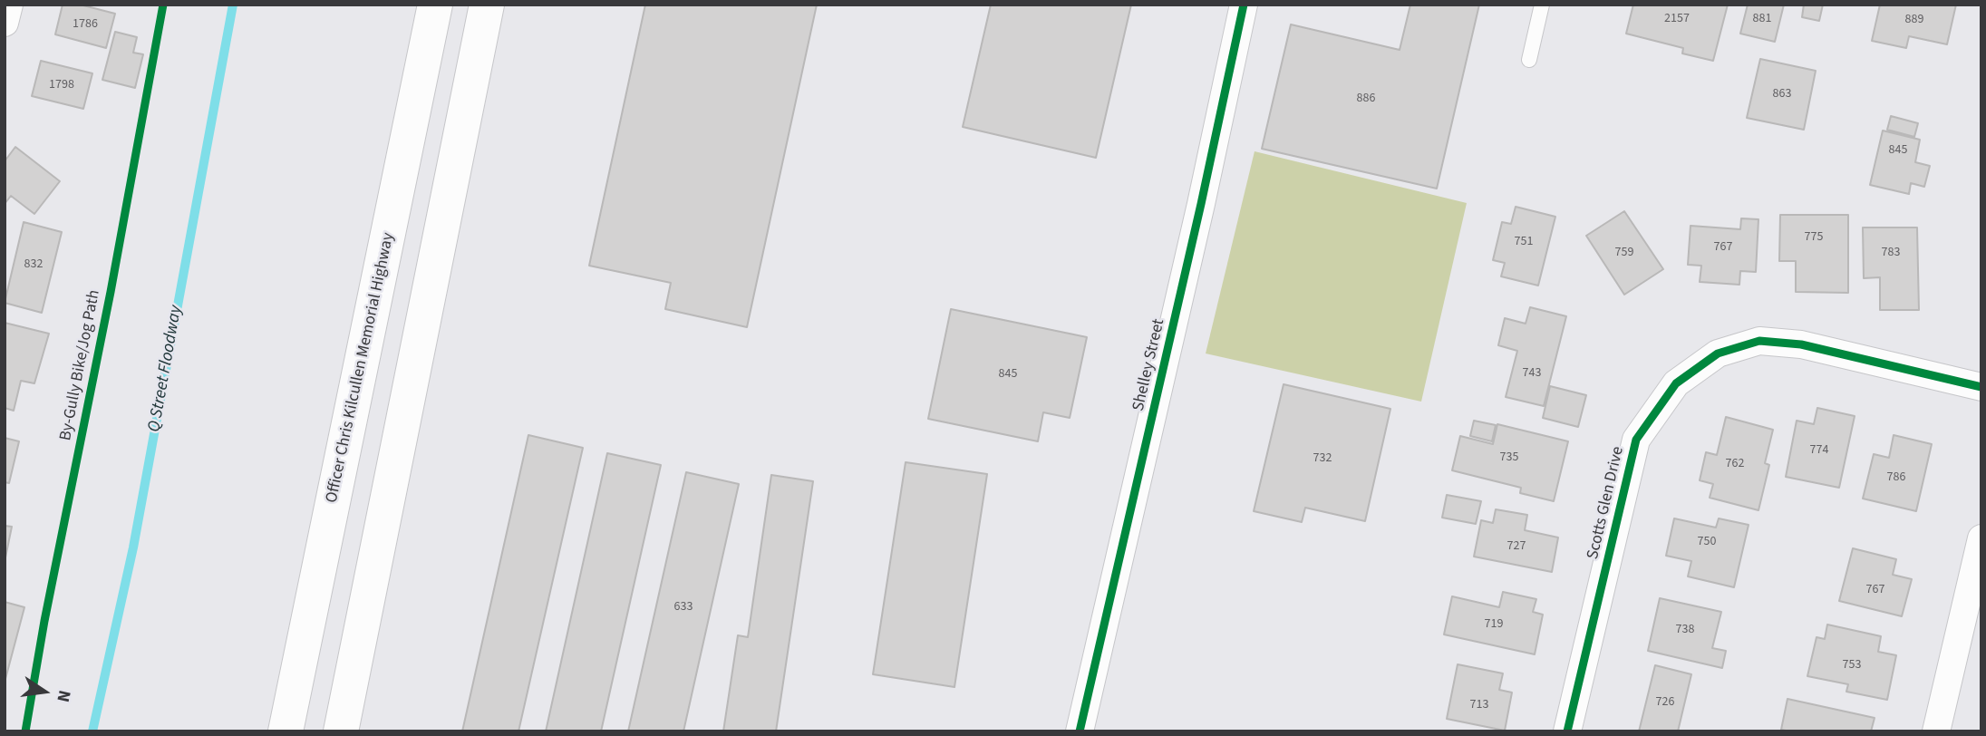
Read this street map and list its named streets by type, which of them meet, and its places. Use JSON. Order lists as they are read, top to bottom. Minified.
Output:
{"streets":{"highway":["Officer Chris Kilcullen Memorial Highway"],"street":["Shelley Street","Scotts Glen Drive"],"cycle path":["By-Gully Bike/Jog Path"]},"water":["Q Street Floodway"],"house_numbers":["2157","881","889","1786","1798","863","886","845","775","751","767","759","783","832","743","845","774","735","732","762","786","750","727","767","633","719","738","753","726","713"],"north":"right"}
